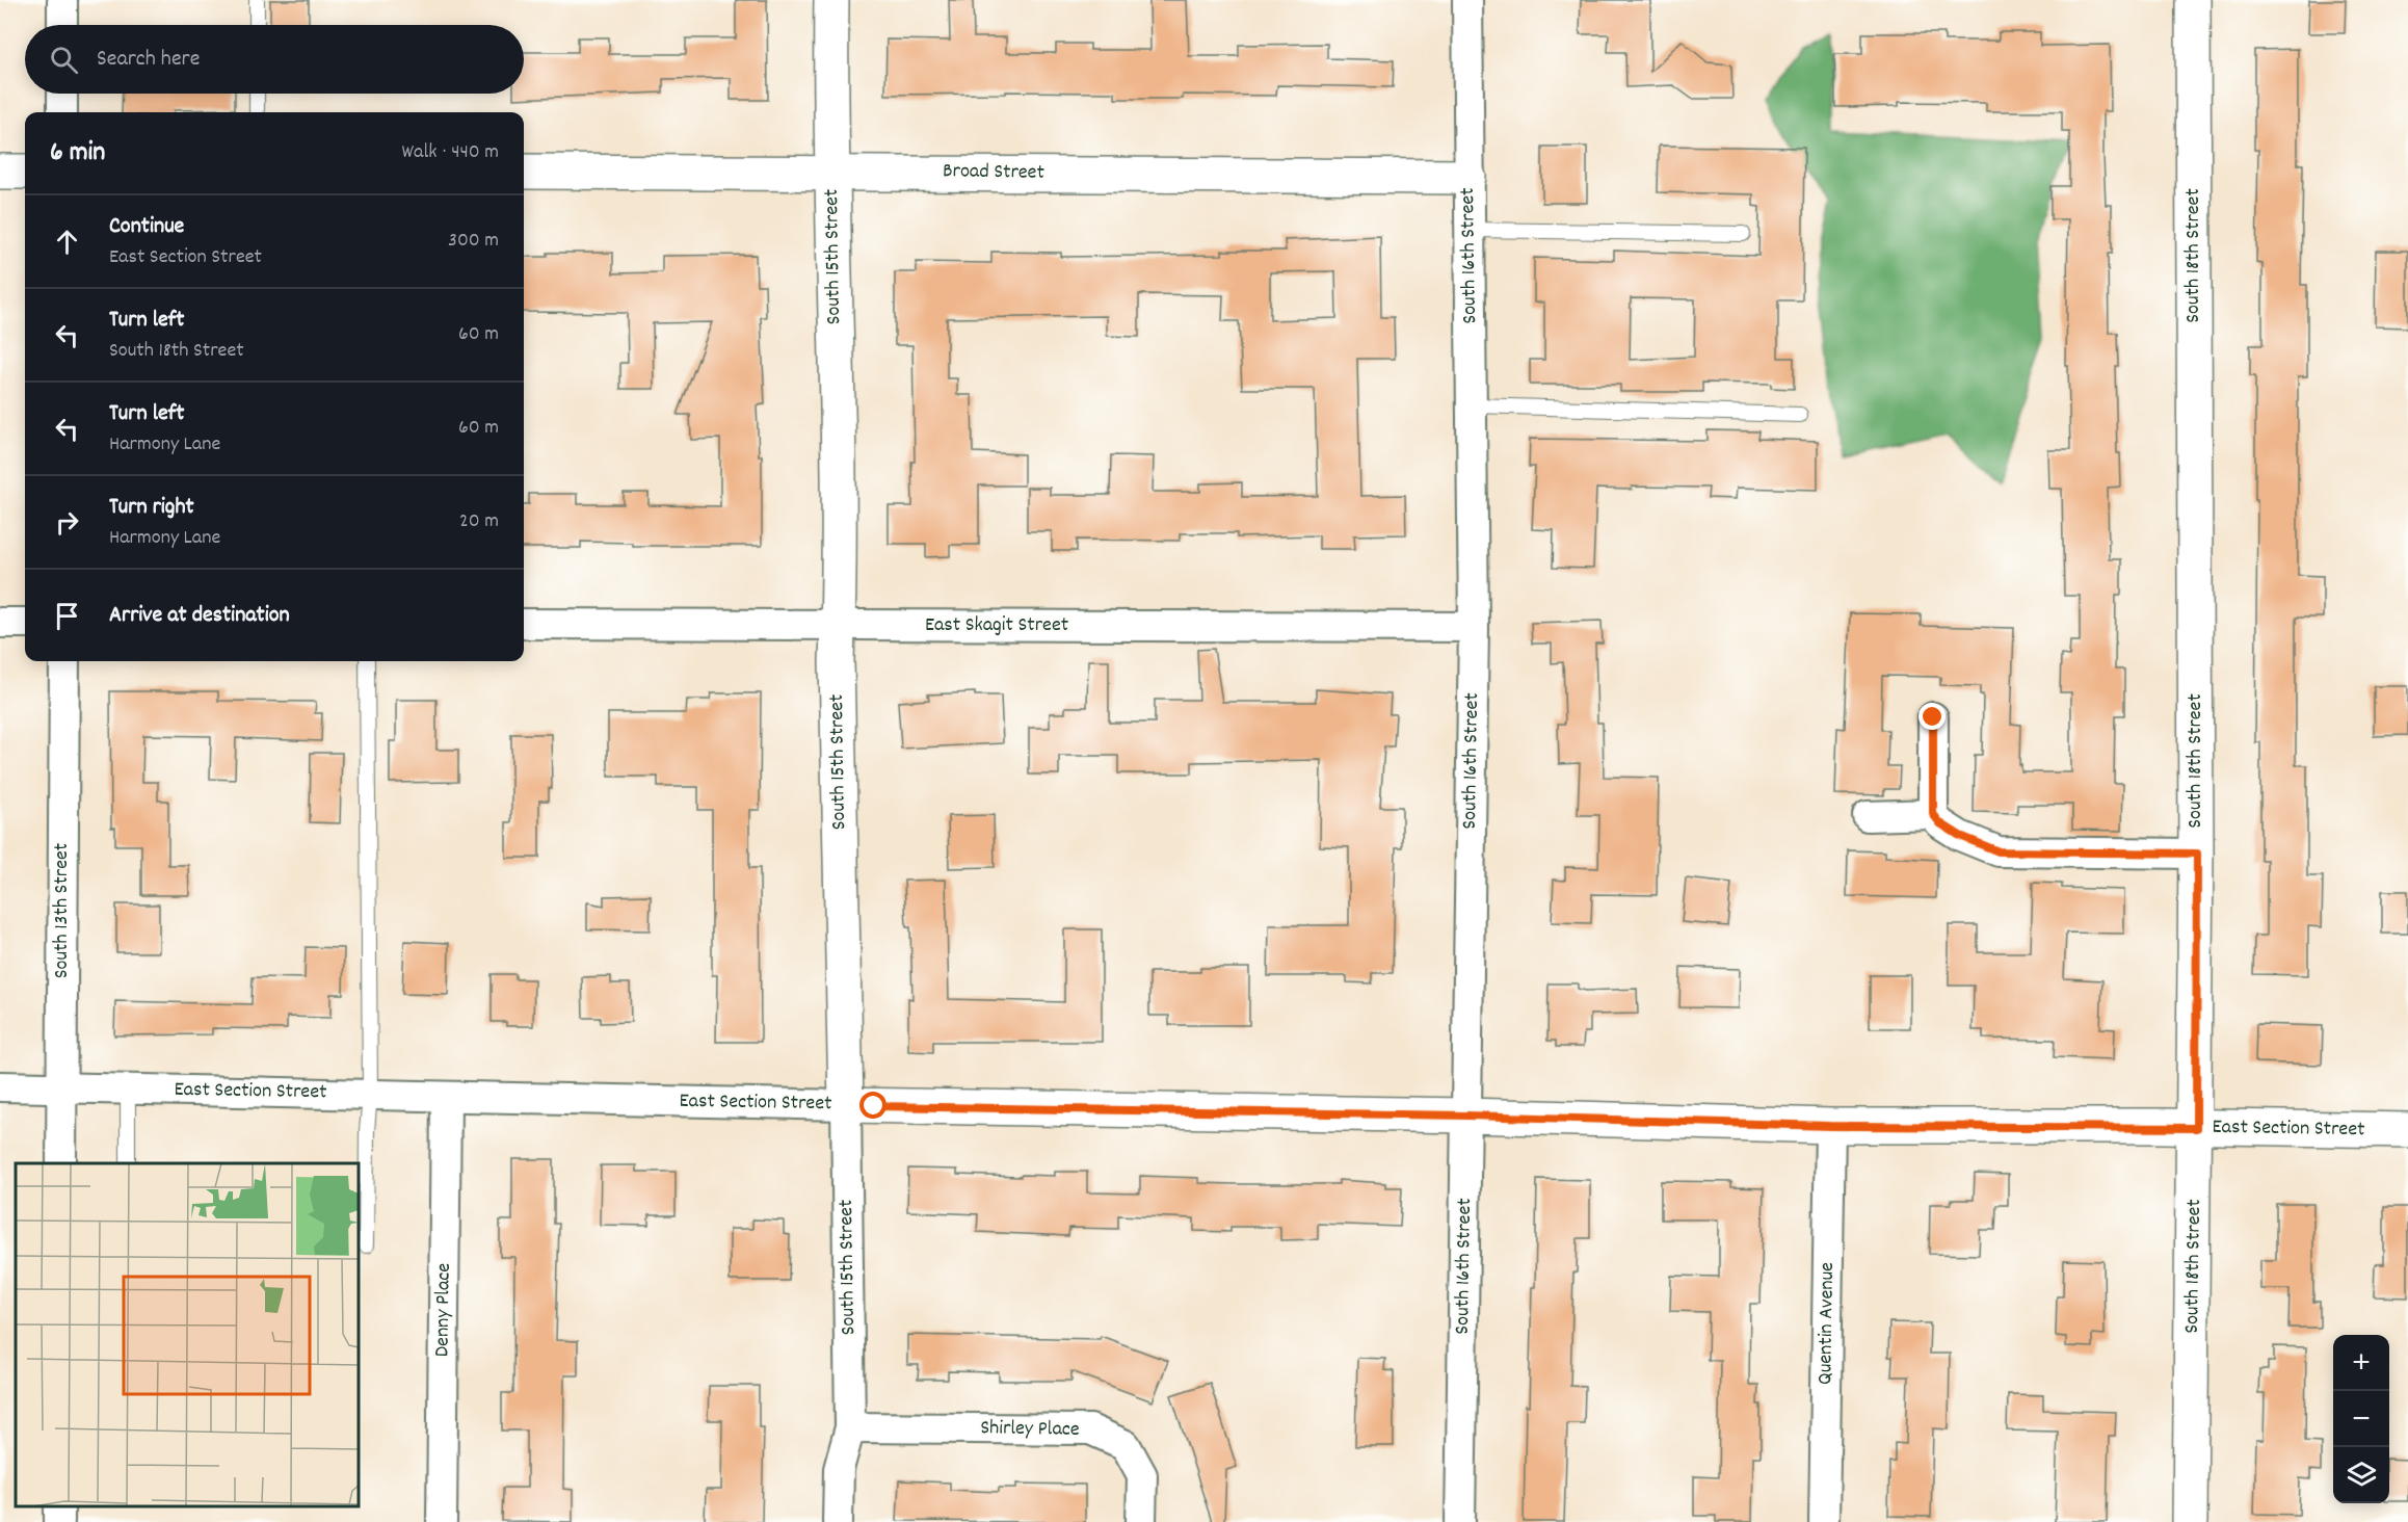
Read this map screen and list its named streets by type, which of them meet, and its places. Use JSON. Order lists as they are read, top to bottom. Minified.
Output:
{"streets":{"street":["Broad Street","South 16th Street","South 18th Street","South 15th Street","East Skagit Street","South 13th Street","East Section Street","Denny Place","Quentin Avenue","Shirley Place"]},"crossings":[["Broad Street","South 16th Street"],["Broad Street","South 15th Street"],["South 16th Street","East Skagit Street"],["South 16th Street","East Section Street"],["South 18th Street","East Section Street"],["South 15th Street","East Skagit Street"],["South 15th Street","East Section Street"],["South 15th Street","Shirley Place"],["South 13th Street","East Section Street"],["East Section Street","Denny Place"],["East Section Street","Quentin Avenue"]],"page":{"search":"Search here","heading":["6 min","Walk · 440 m"],"list":[["Continue","East Section Street","300 m"],["Turn left","South 18th Street","60 m"],["Turn left","Harmony Lane","60 m"],["Turn right","Harmony Lane","20 m"],"Arrive at destination"],"map_buttons":["+","−"]}}
